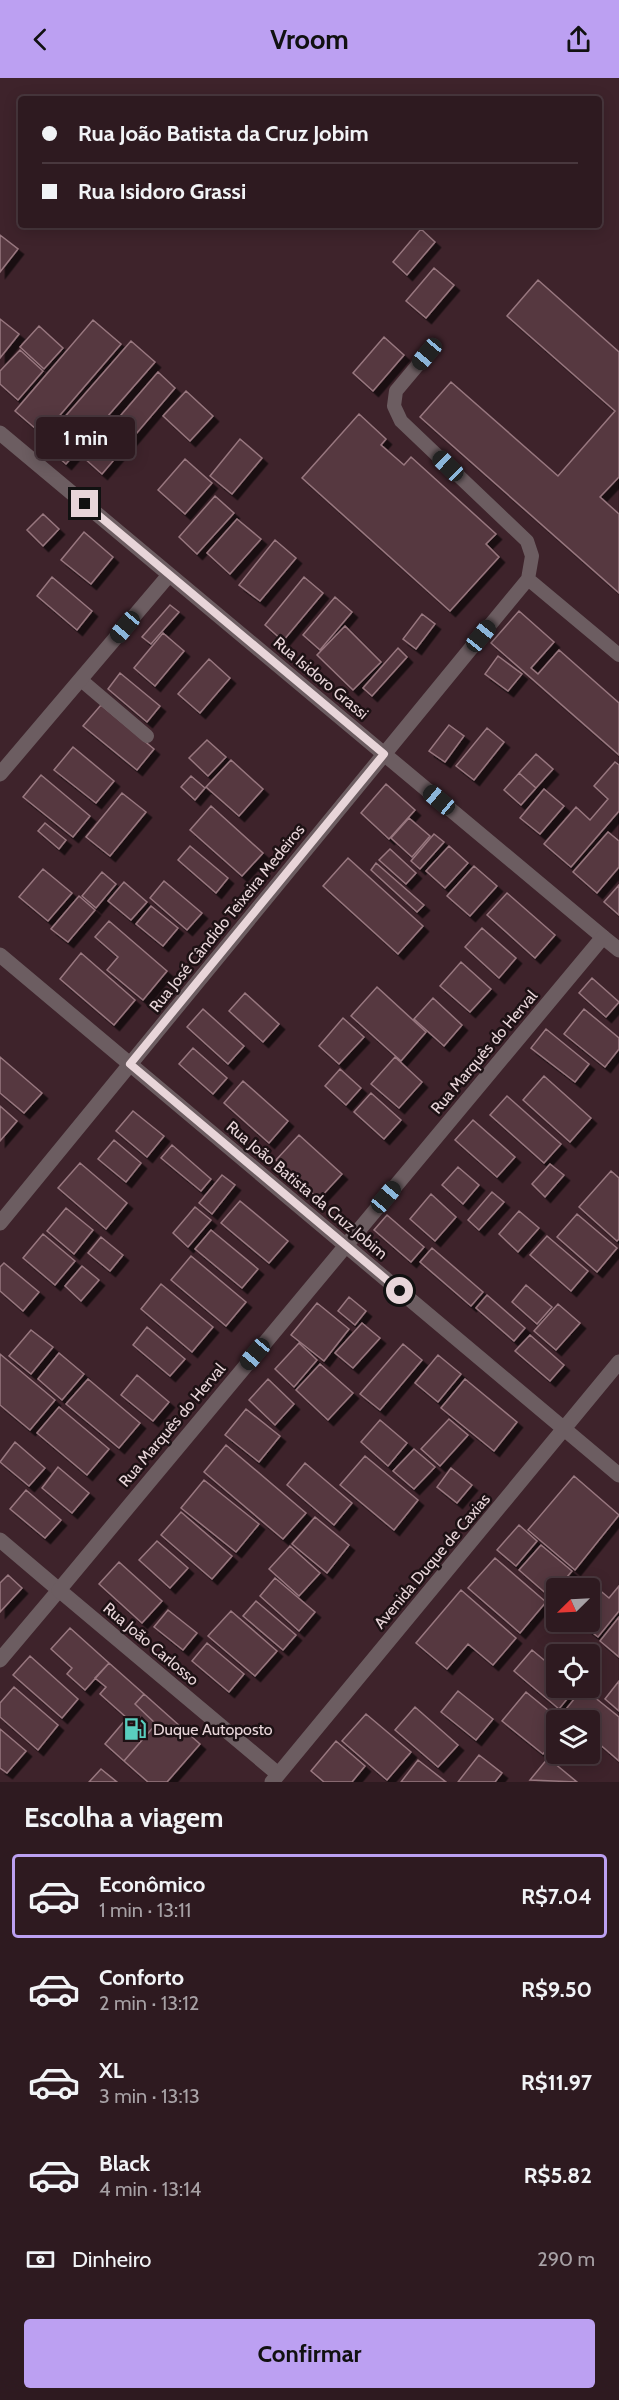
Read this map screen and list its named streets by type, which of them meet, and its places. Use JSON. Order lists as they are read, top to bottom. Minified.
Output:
{"streets":{"street":["Rua Isidoro Grassi","Rua José Cândido Teixeira Medeiros","Rua Marquês do Herval","Rua João Batista da Cruz Jobim","Avenida Duque de Caxias","Rua João Carlosso"]},"crossings":[["Rua Isidoro Grassi","Rua José Cândido Teixeira Medeiros"],["Rua Isidoro Grassi","Rua Marquês do Herval"],["Rua José Cândido Teixeira Medeiros","Rua João Batista da Cruz Jobim"],["Rua Marquês do Herval","Rua João Batista da Cruz Jobim"],["Rua Marquês do Herval","Rua João Carlosso"],["Rua João Batista da Cruz Jobim","Avenida Duque de Caxias"],["Avenida Duque de Caxias","Rua João Carlosso"]],"places":{"fuel station":["Duque Autoposto"]},"north":"bottom left","page":{"header":"Vroom","banner":["Rua João Batista da Cruz Jobim","Rua Isidoro Grassi"],"bubble":"1 min","heading":"Escolha a viagem","list":[{"name":"Econômico","note":"1 min · 13:11","value":"R$7.04"},{"name":"Conforto","note":"2 min · 13:12","value":"R$9.50"},{"name":"XL","note":"3 min · 13:13","value":"R$11.97"},{"name":"Black","note":"4 min · 13:14","value":"R$5.82"}],"pay":["Dinheiro","290 m"],"buttons":"Confirmar"}}
